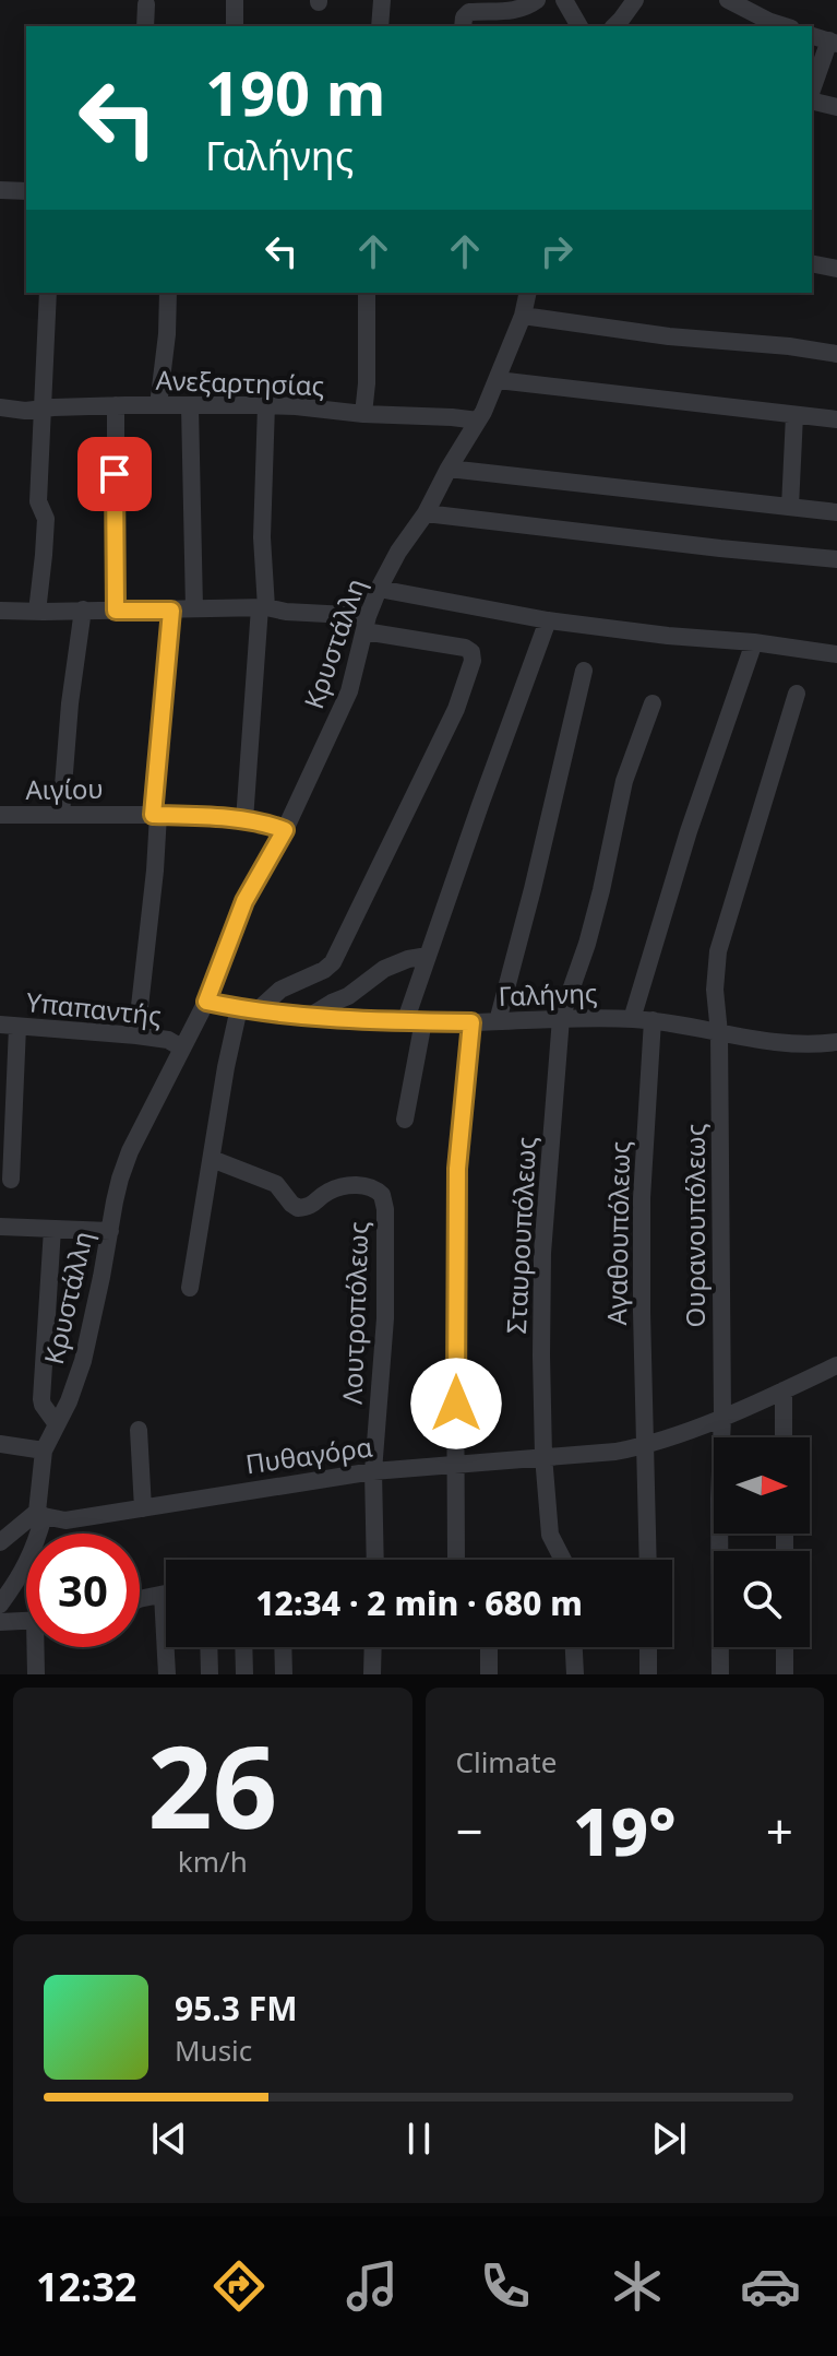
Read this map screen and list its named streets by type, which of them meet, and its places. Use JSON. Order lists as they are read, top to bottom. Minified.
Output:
{"streets":{"street":["Ανεξαρτησίας","Κρυστάλλη","Αιγίου","Γαλήνης","Υπαπαντής","Ουρανουπόλεως","Αγαθουπόλεως","Σταυρουπόλεως","Λουτροπόλεως","Πυθαγόρα"]},"crossings":[["Ανεξαρτησίας","Κρυστάλλη"],["Κρυστάλλη","Αιγίου"],["Κρυστάλλη","Γαλήνης"],["Κρυστάλλη","Υπαπαντής"],["Κρυστάλλη","Πυθαγόρα"],["Γαλήνης","Ουρανουπόλεως"],["Γαλήνης","Αγαθουπόλεως"],["Γαλήνης","Σταυρουπόλεως"],["Ουρανουπόλεως","Πυθαγόρα"],["Αγαθουπόλεως","Πυθαγόρα"],["Σταυρουπόλεως","Πυθαγόρα"],["Λουτροπόλεως","Πυθαγόρα"]],"north":"right","page":{"turn":["190 m","Γαλήνης"],"limit":"30","trip":"12:34 · 2 min · 680 m","tile":[["26","km/h"],"Climate"],"heat":["−","19°","+"],"song":["95.3 FM","Music"],"tabs":"12:32"}}
